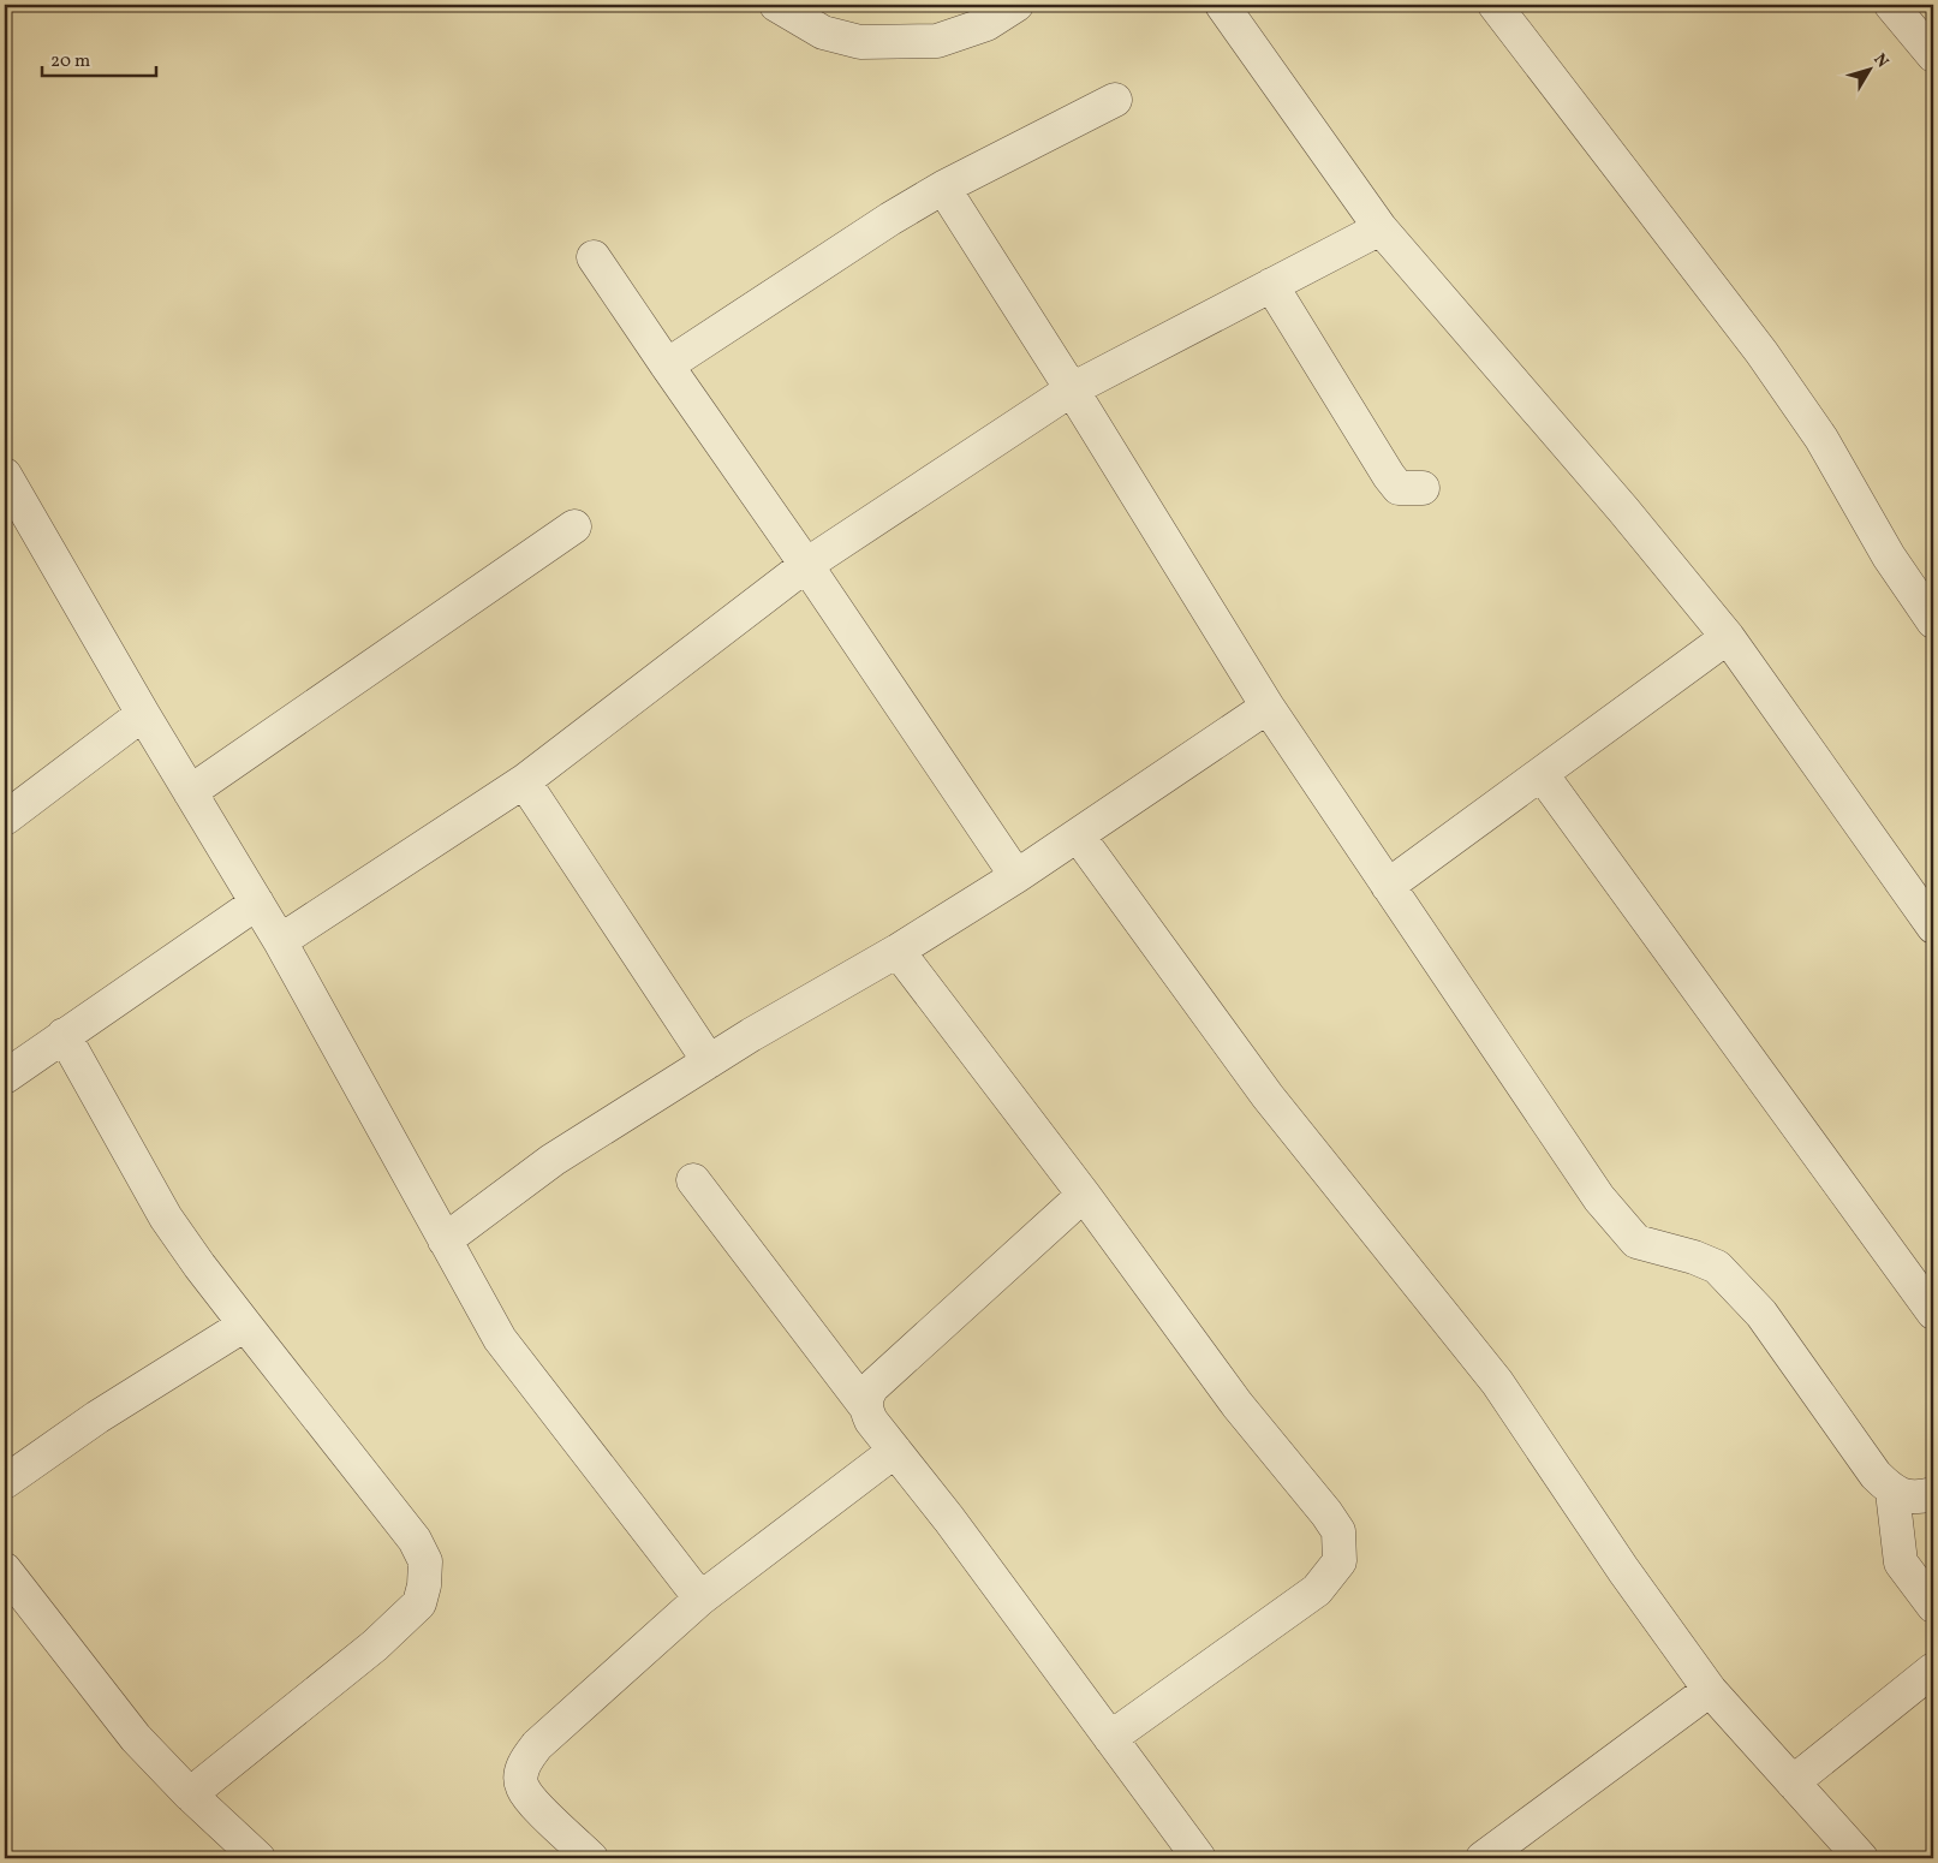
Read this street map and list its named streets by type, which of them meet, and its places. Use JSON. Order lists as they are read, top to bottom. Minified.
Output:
{"scale_bar":"20 m","north":"top right"}
